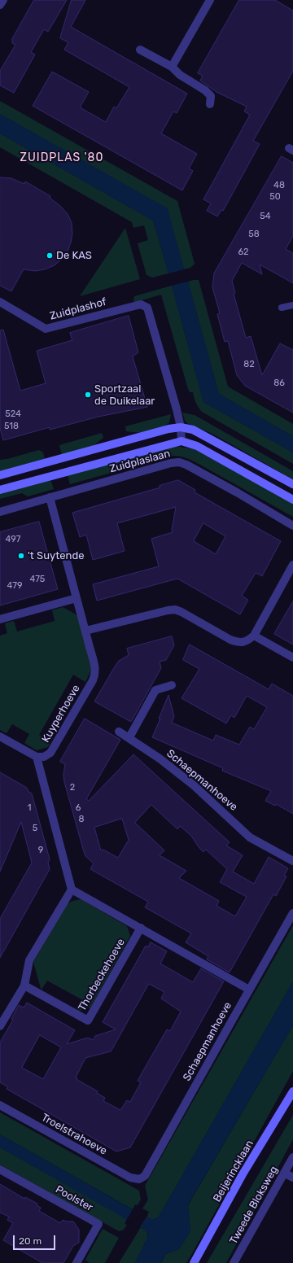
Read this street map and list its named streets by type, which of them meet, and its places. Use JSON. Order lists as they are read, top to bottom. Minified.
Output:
{"streets":{"street":["Zuidplashof","Zuidplaslaan","Kuyperhoeve","Schaepmanhoeve","Thorbeckehoeve","Troelstrahoeve","Beijerincklaan","Poolster","Tweede Bloksweg"]},"crossings":[["Zuidplashof","Zuidplaslaan"],["Zuidplaslaan","Kuyperhoeve"],["Schaepmanhoeve","Troelstrahoeve"]],"districts":["ZUIDPLAS '80"],"places":["De KAS","Sportzaal de Duikelaar","'t Suytende"],"house_numbers":["48","50","54","58","62","82","86","524","518","497","475","479","2","1","6","8","5","9"],"scale_bar":"20 m"}
